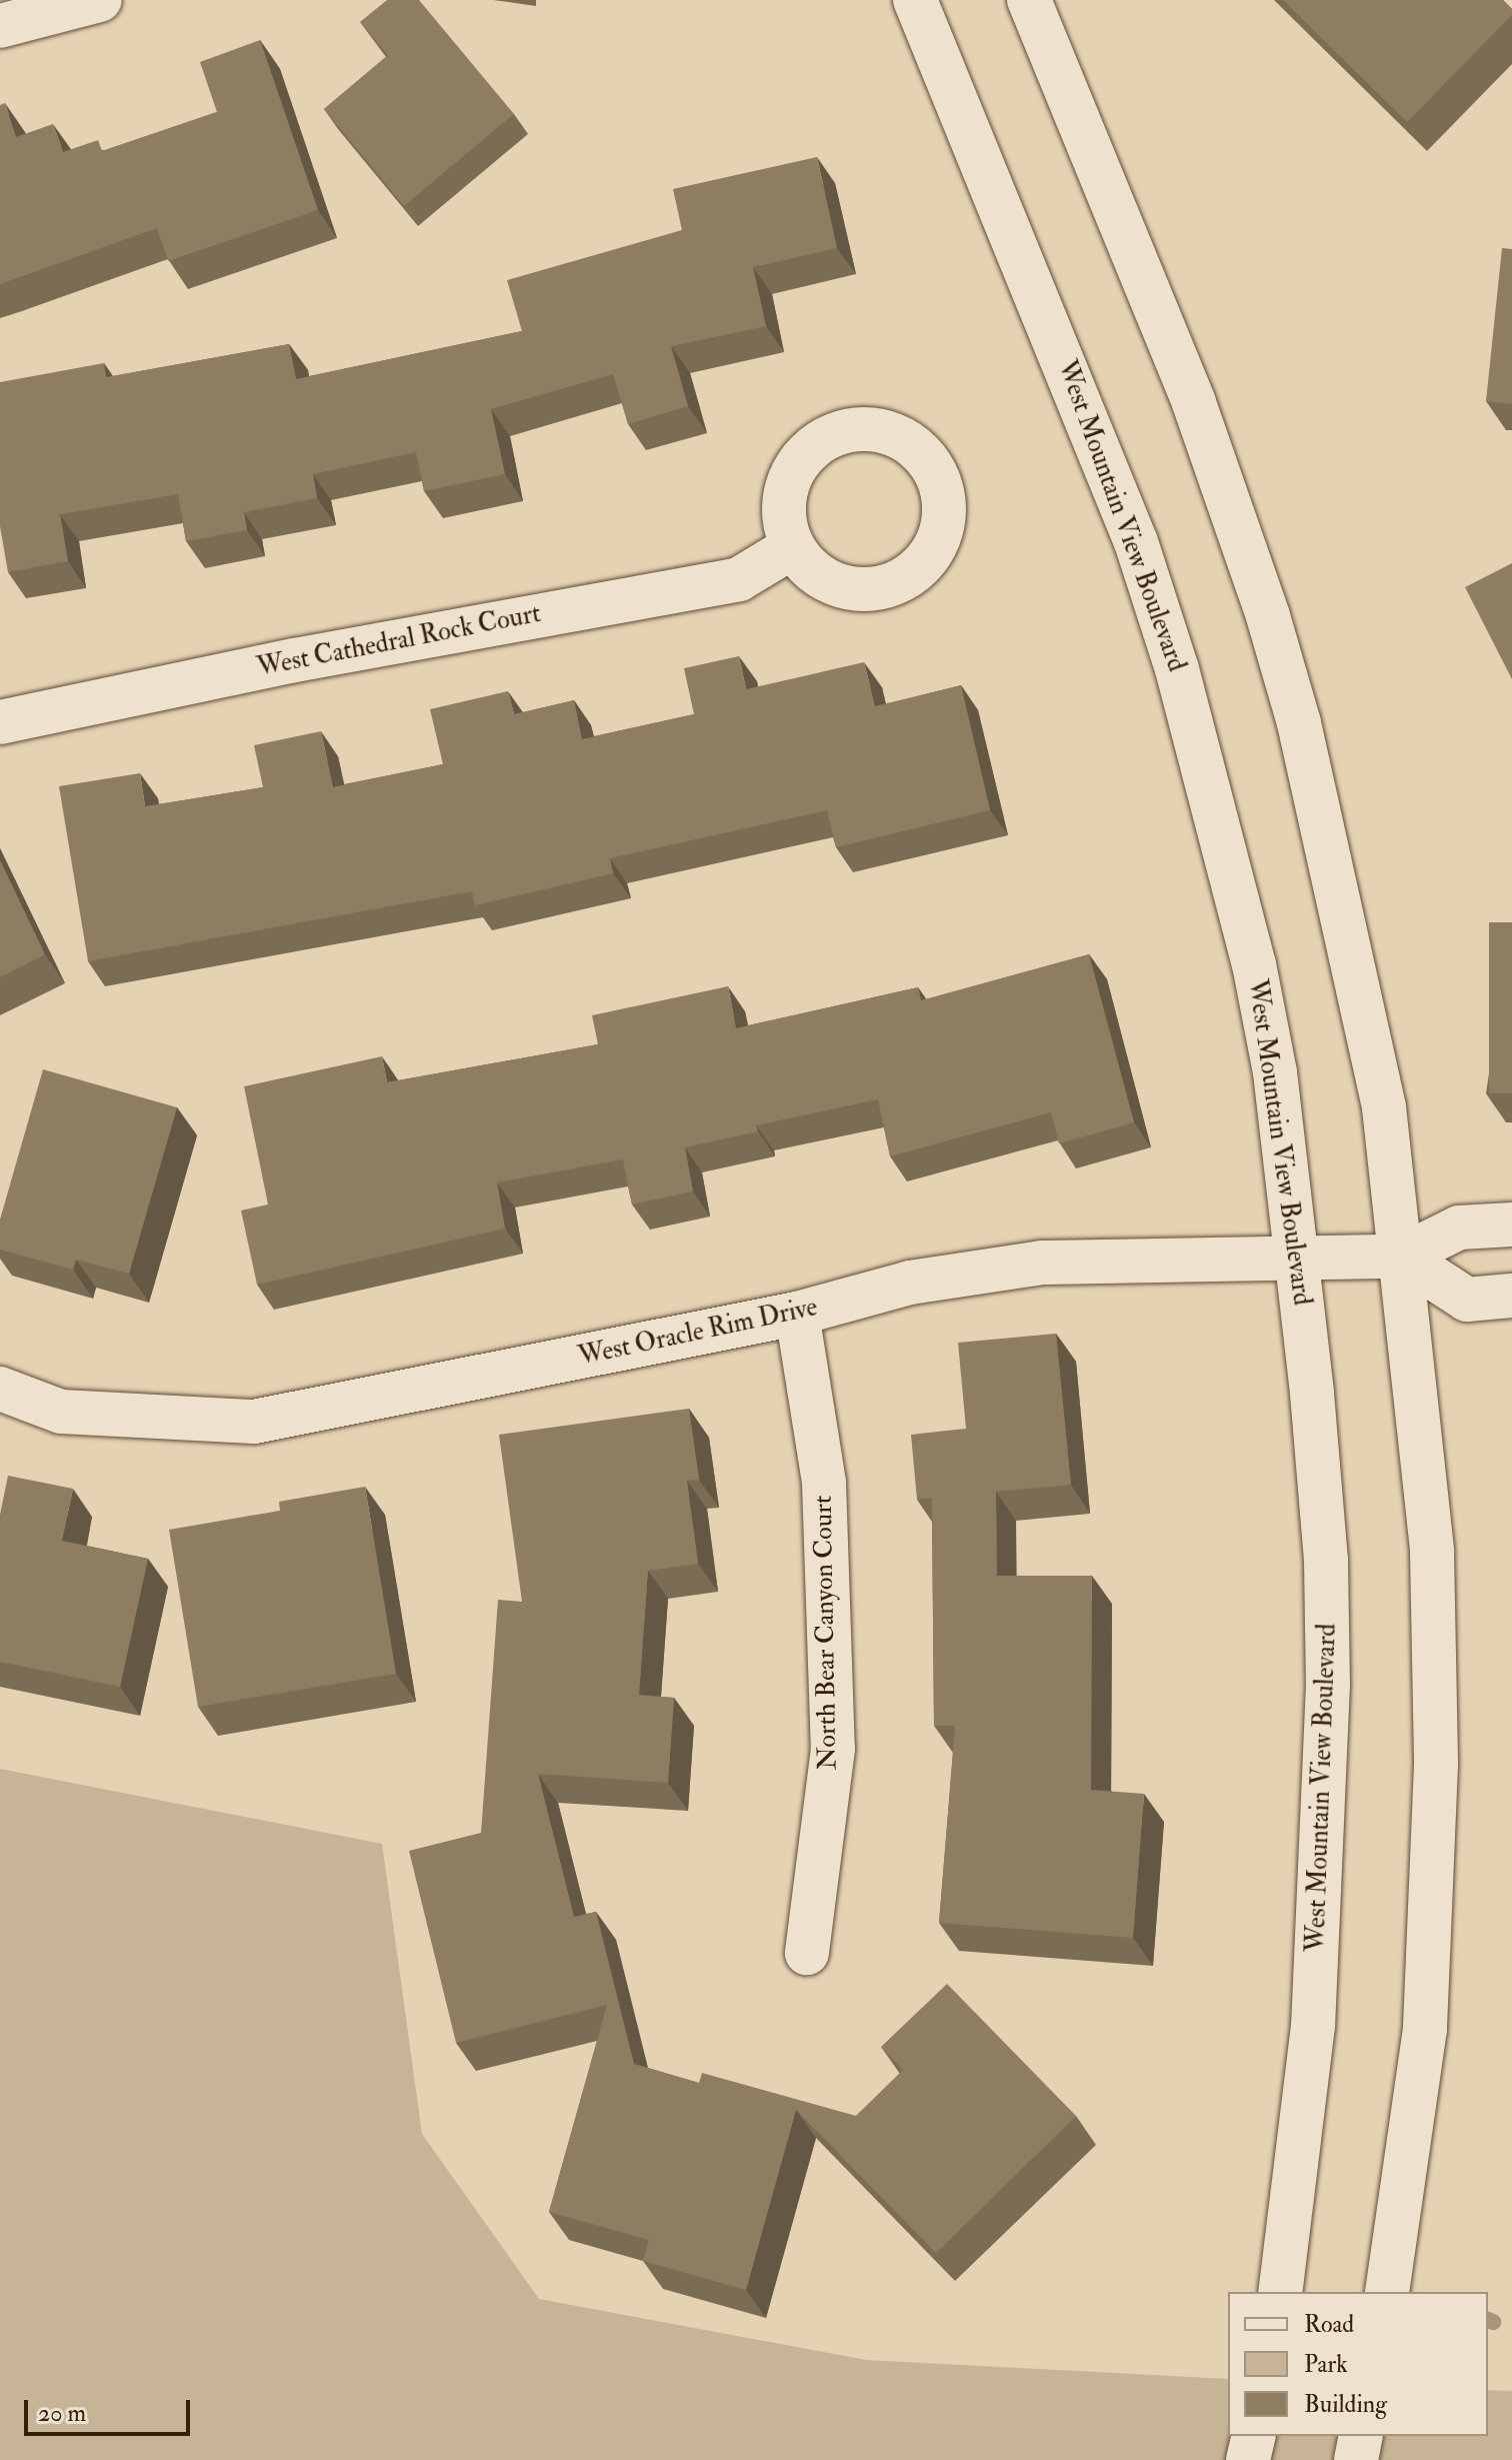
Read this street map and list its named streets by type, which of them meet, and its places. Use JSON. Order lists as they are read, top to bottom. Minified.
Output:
{"streets":{"street":["West Mountain View Boulevard","West Cathedral Rock Court","West Oracle Rim Drive","North Bear Canyon Court"]},"crossings":[["West Mountain View Boulevard","West Oracle Rim Drive"],["West Oracle Rim Drive","North Bear Canyon Court"]],"legend":["Road","Park","Building"],"scale_bar":"20 m"}
